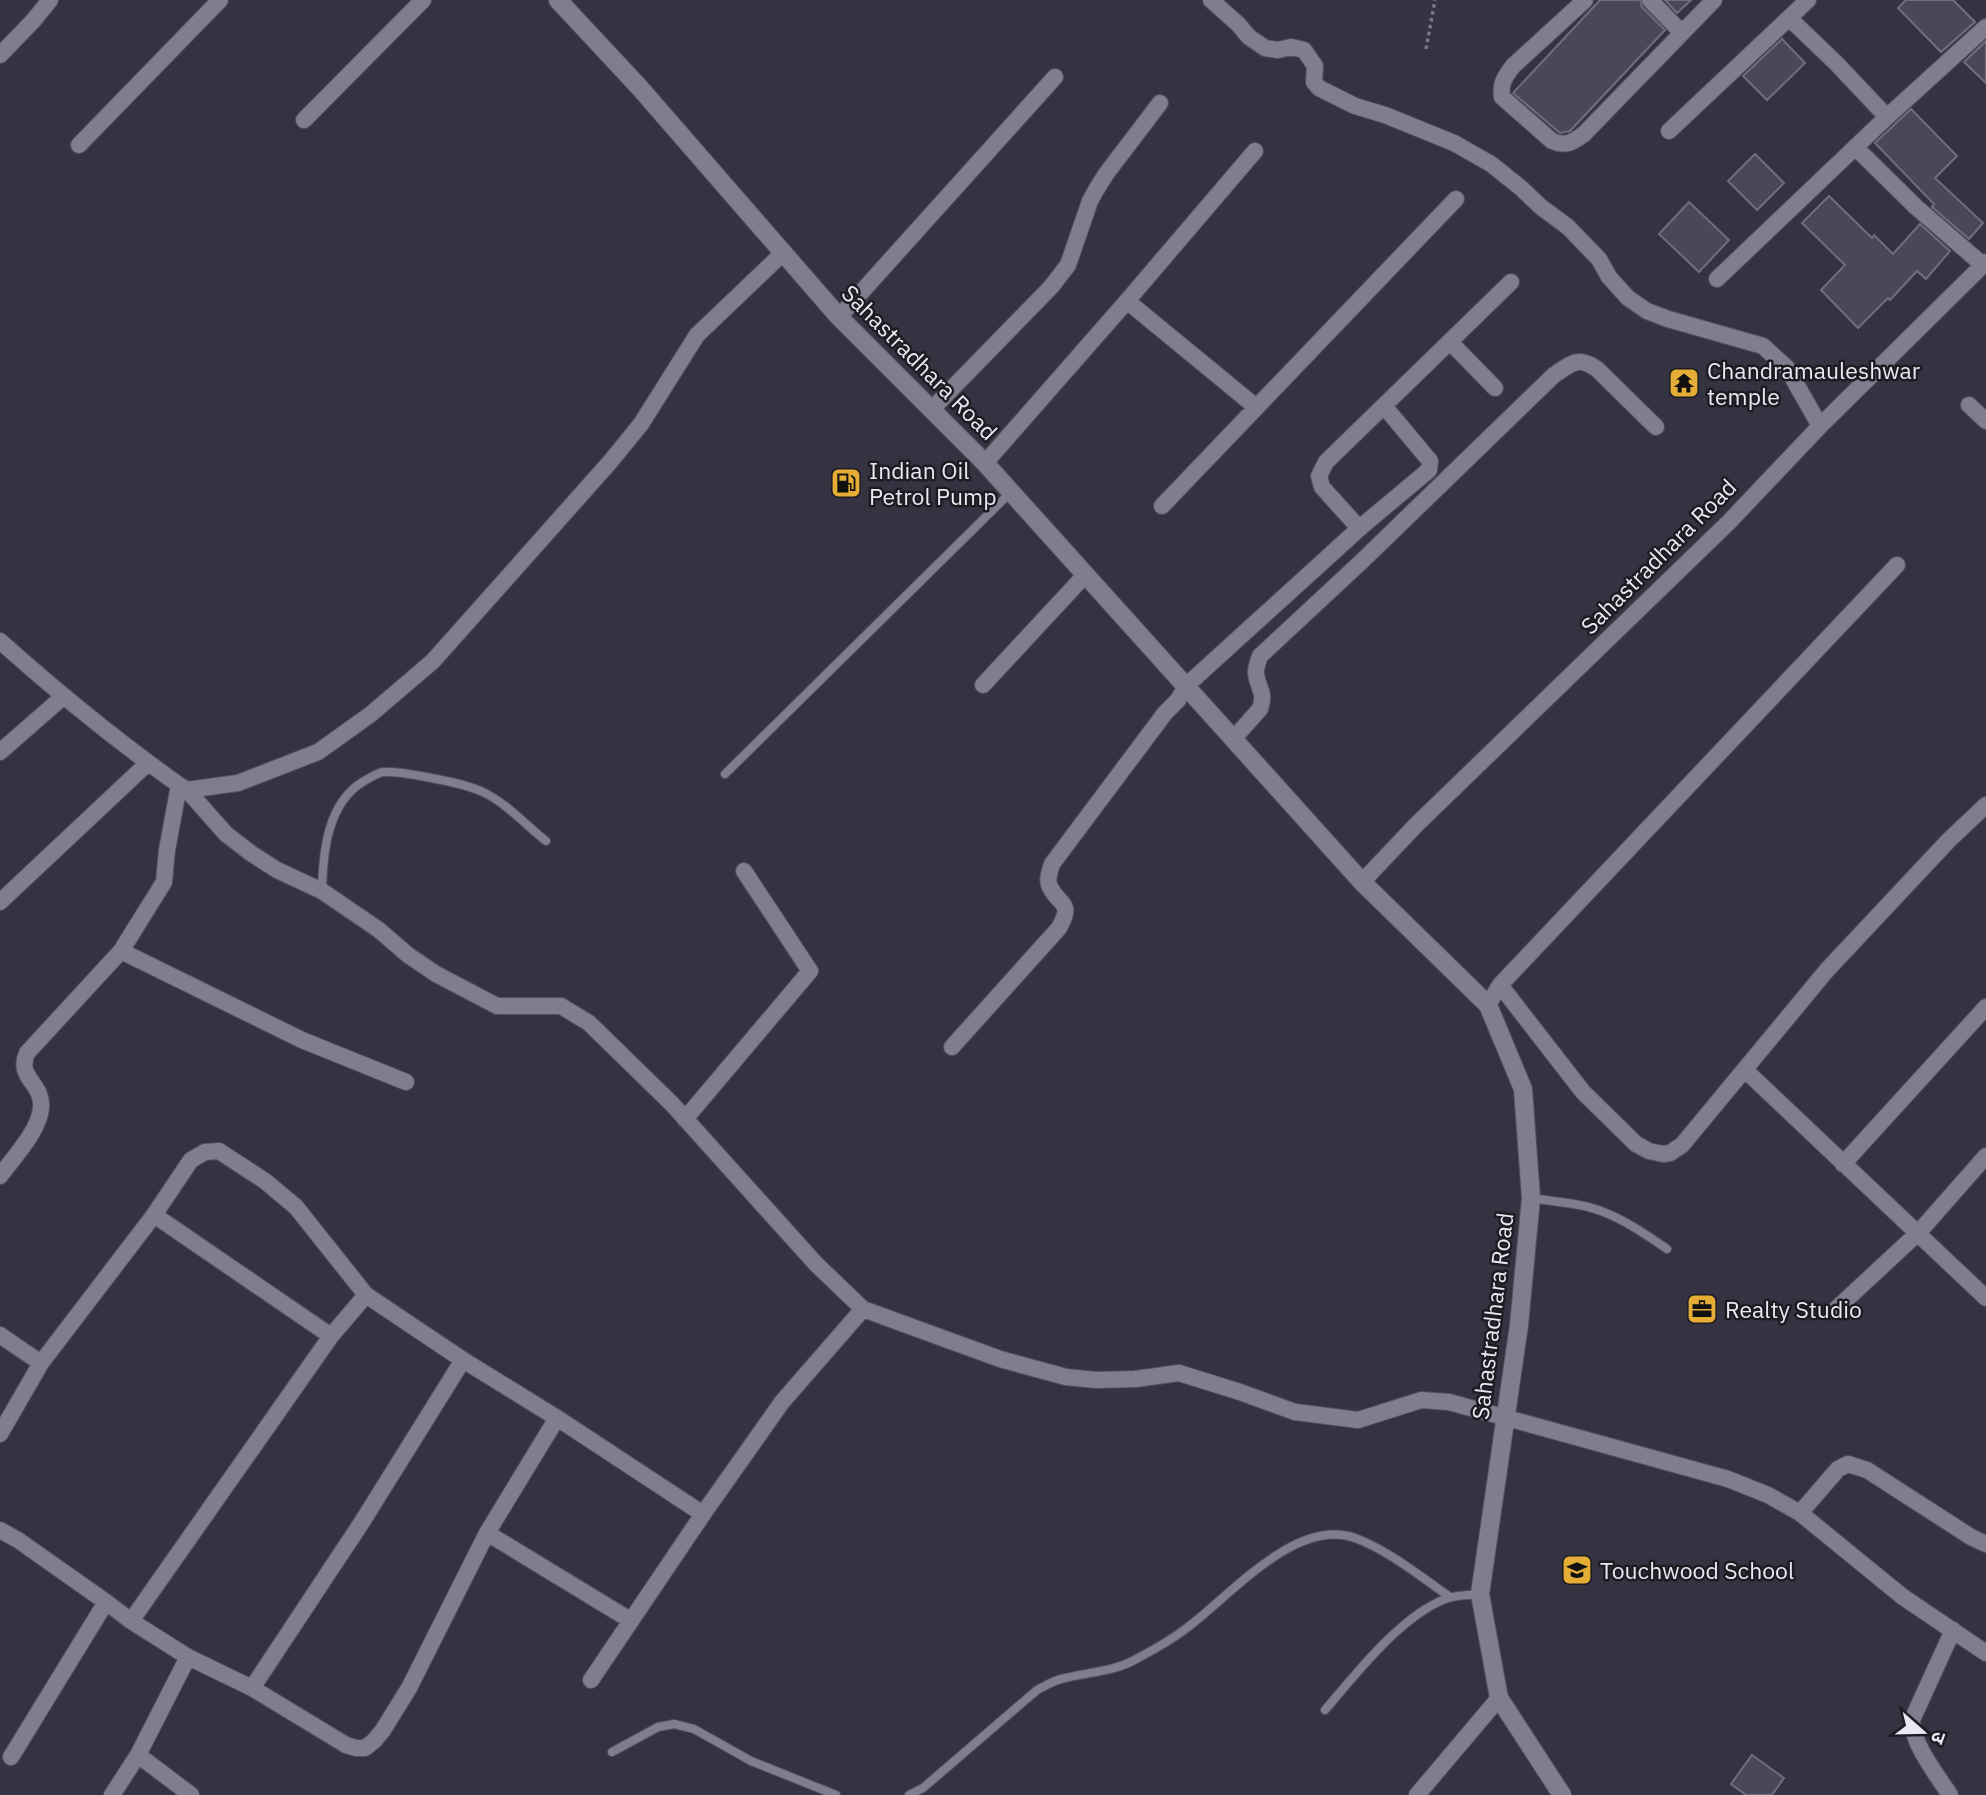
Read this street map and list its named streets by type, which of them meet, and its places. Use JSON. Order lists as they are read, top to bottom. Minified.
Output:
{"streets":{"main road":["Sahastradhara Road"]},"places":{"temple":["Chandramauleshwar temple"],"fuel station":["Indian Oil Petrol Pump"],"office":["Realty Studio"],"school or university":["Touchwood School"]},"north":"right"}
